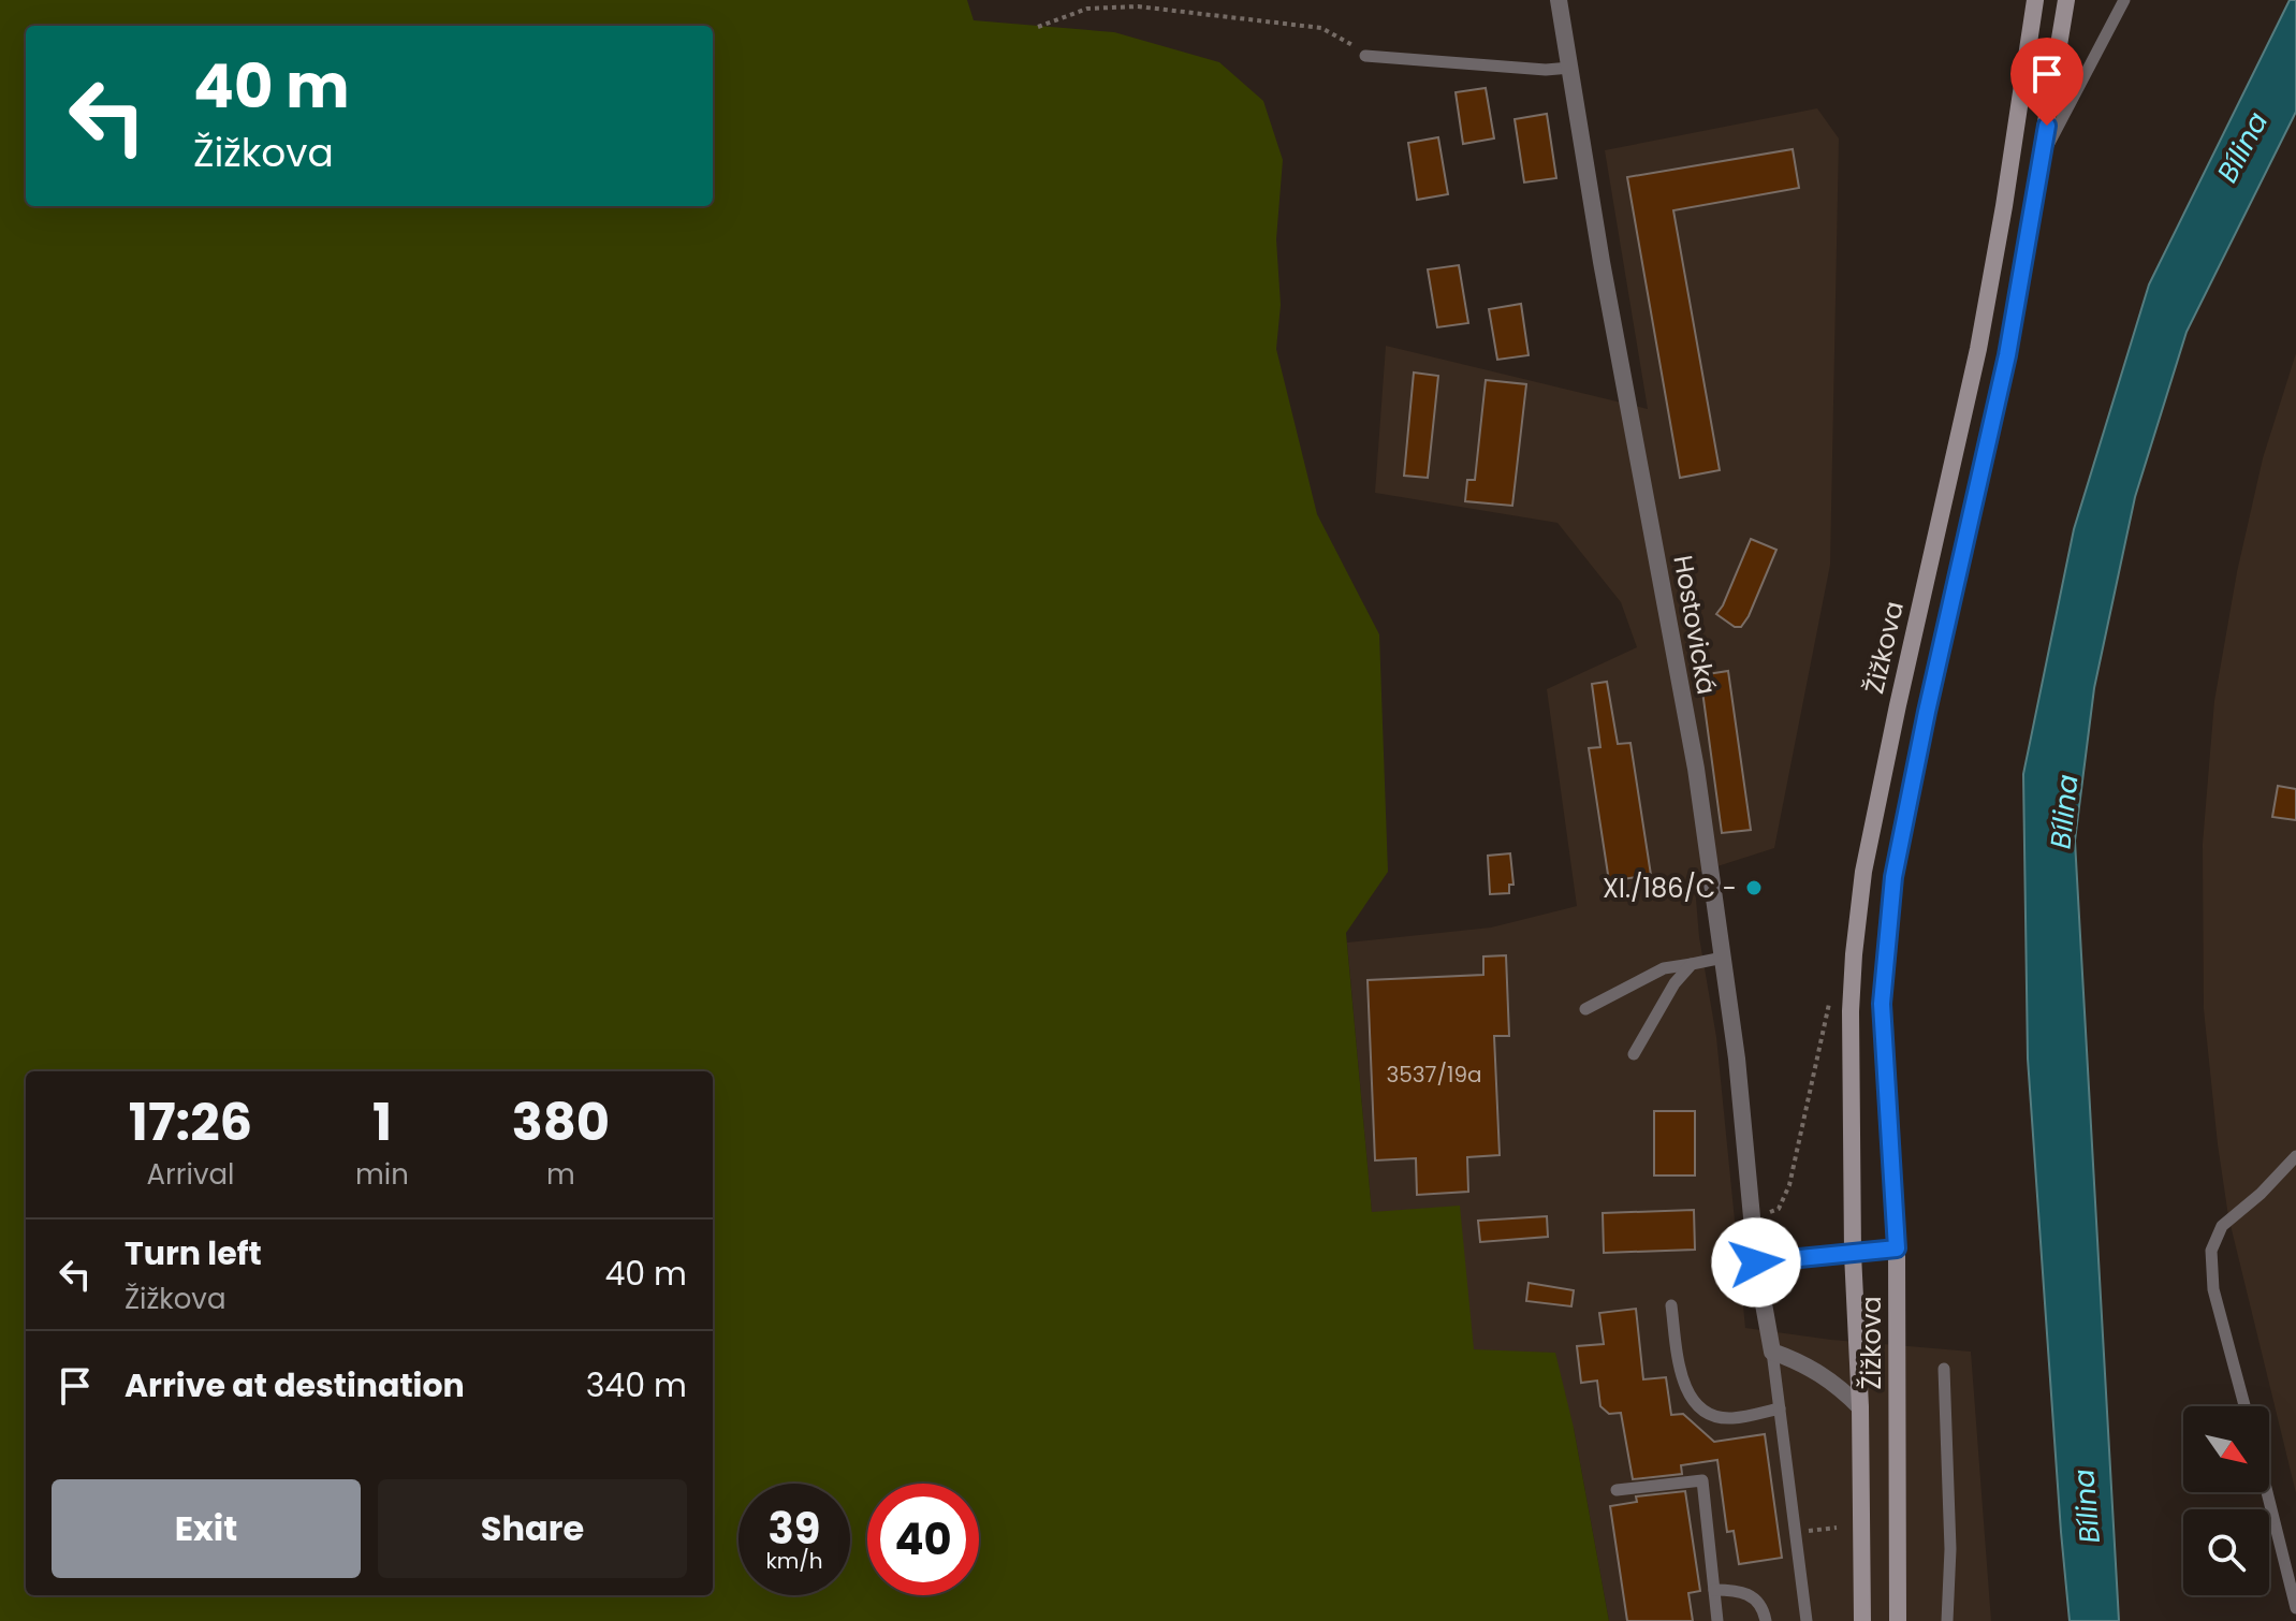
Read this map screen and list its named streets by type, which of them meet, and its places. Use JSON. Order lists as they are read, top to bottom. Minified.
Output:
{"streets":{"main road":["Žižkova"],"street":["Hostovická"]},"water":["Bílina"],"places":["XI./186/C -"],"house_numbers":["3537/19a"],"north":"bottom right","page":{"turn":["40 m","Žižkova"],"eta":["17:26","Arrival","1","min","380","m"],"list":[{"name":"Turn left","note":"Žižkova","value":"40 m"},{"name":"Arrive at destination","value":"340 m"}],"buttons":["Exit","Share"],"speed":"39 km/h","limit":"40"}}
